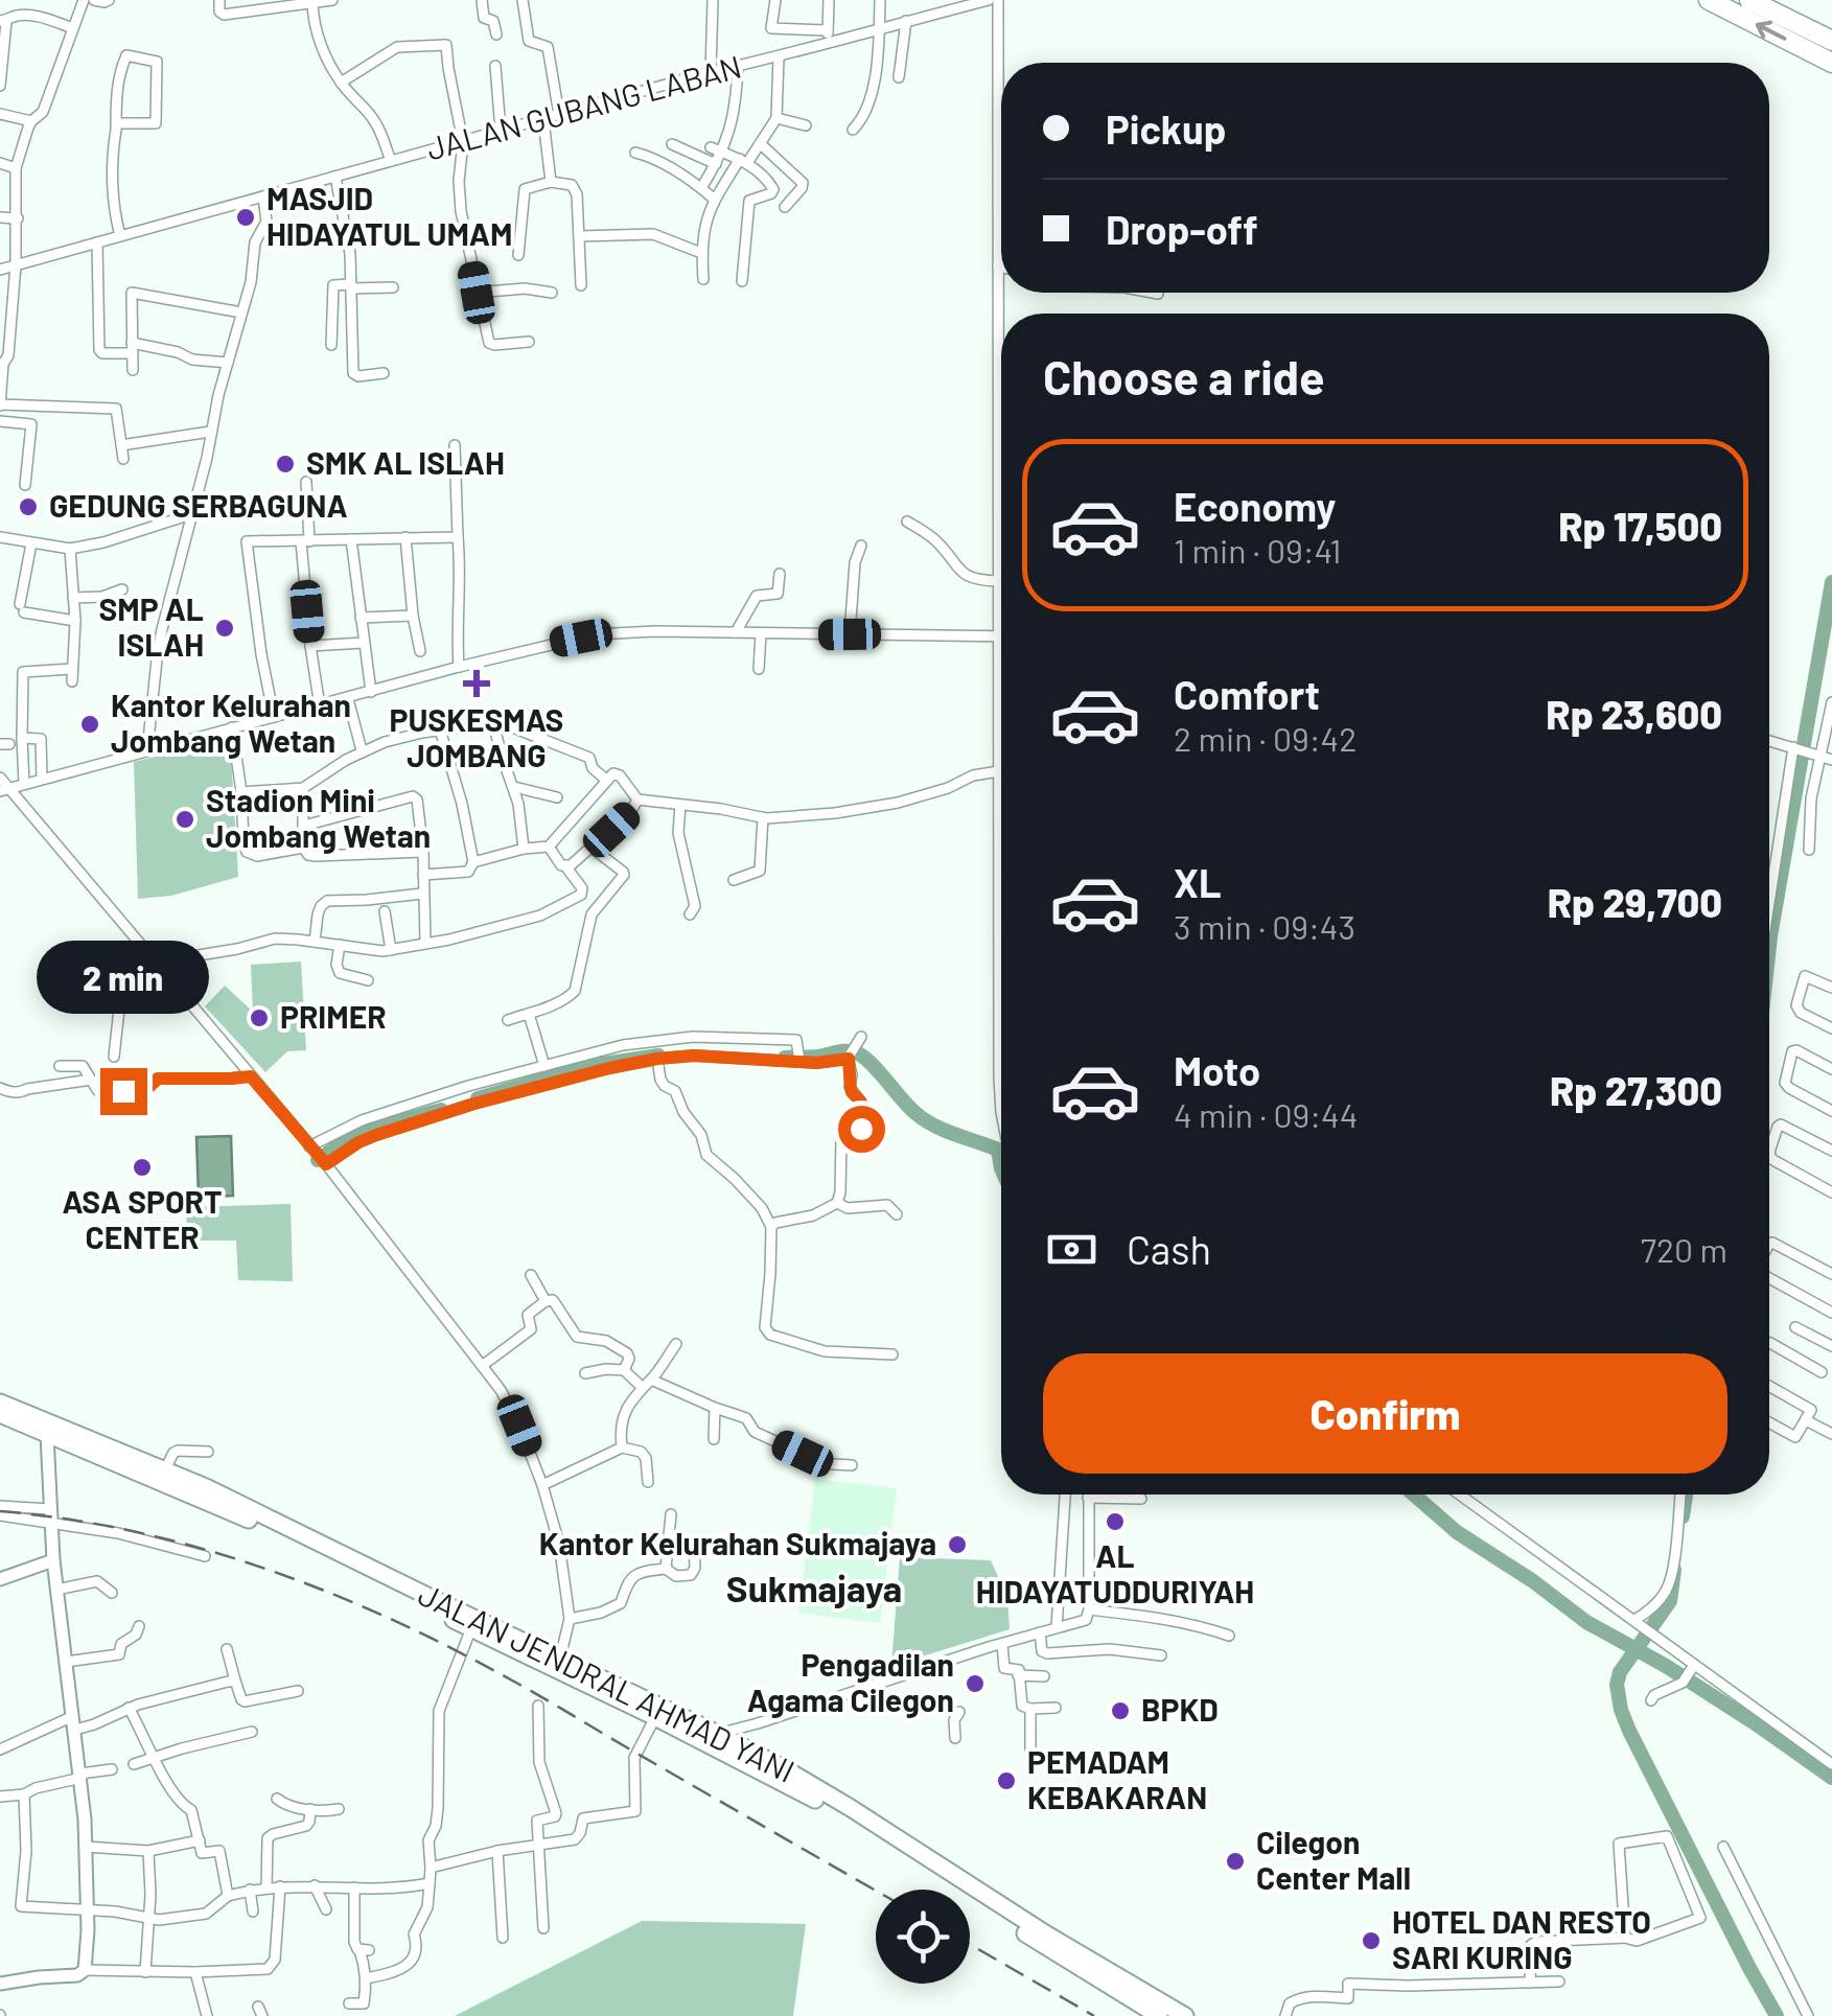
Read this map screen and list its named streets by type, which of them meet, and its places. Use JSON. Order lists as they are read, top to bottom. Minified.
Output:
{"streets":{"highway":["JALAN JENDRAL AHMAD YANI"],"street":["JALAN GUBANG LABAN"]},"districts":["Sukmajaya"],"places":{"other":["MASJID HIDAYATUL UMAM","SMK AL ISLAH","GEDUNG SERBAGUNA","SMP AL ISLAH","Kantor Kelurahan Jombang Wetan","Stadion Mini Jombang Wetan","PRIMER","ASA SPORT CENTER","AL HIDAYATUDDURIYAH","Kantor Kelurahan Sukmajaya","Pengadilan Agama Cilegon","BPKD","PEMADAM KEBAKARAN","Cilegon Center Mall","HOTEL DAN RESTO SARI KURING"],"health":["PUSKESMAS JOMBANG"]},"page":{"banner":["Pickup","Drop-off"],"heading":"Choose a ride","list":[{"name":"Economy","note":"1 min · 09:41","value":"Rp 17,500"},{"name":"Comfort","note":"2 min · 09:42","value":"Rp 23,600"},{"name":"XL","note":"3 min · 09:43","value":"Rp 29,700"},{"name":"Moto","note":"4 min · 09:44","value":"Rp 27,300"}],"bubble":"2 min","pay":["Cash","720 m"],"buttons":"Confirm"}}
